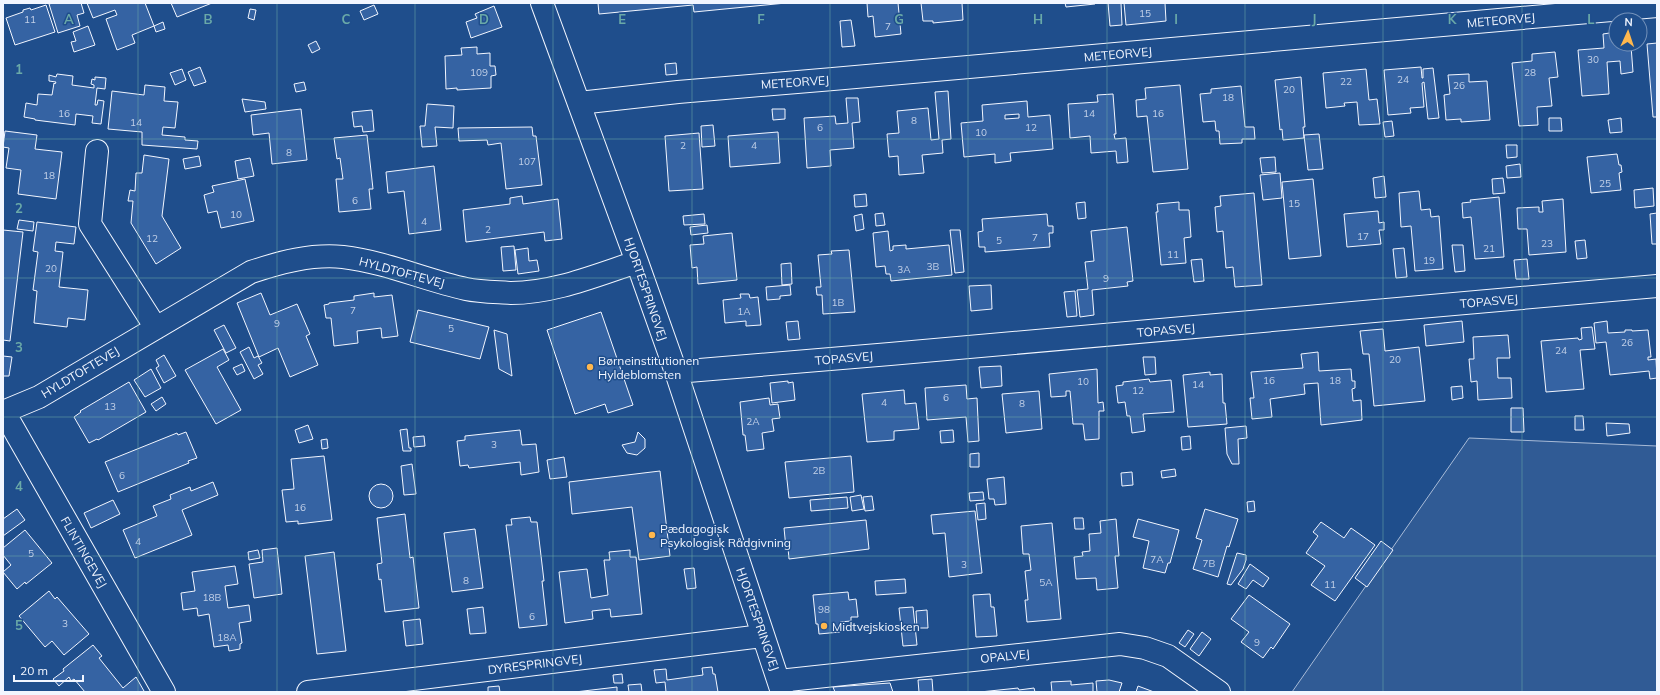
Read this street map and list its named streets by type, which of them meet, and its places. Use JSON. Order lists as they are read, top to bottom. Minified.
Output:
{"streets":{"street":["METEORVEJ","HYLDTOFTEVEJ","HJORTESPRINGVEJ","TOPASVEJ","FLINTINGEVEJ","OPALVEJ","DYRESPRINGVEJ"]},"crossings":[["METEORVEJ","HJORTESPRINGVEJ"],["HYLDTOFTEVEJ","HJORTESPRINGVEJ"],["HYLDTOFTEVEJ","FLINTINGEVEJ"],["HJORTESPRINGVEJ","TOPASVEJ"],["HJORTESPRINGVEJ","OPALVEJ"],["HJORTESPRINGVEJ","DYRESPRINGVEJ"]],"places":["Børneinstitutionen Hyldeblomsten","Pædagogisk Psykologisk Rådgivning","Midtvejskiosken"],"house_numbers":["15","11","7","30","109","28","24","22","26","20","18","16","14","16","8","14","6","12","10","2","4","8","107","18","25","6","15","10","4","2","17","7","12","5","23","21","11","19","3B","20","3A","9","1B","7","1A","9","5","26","24","20","16","18","10","14","12","6","4","8","13","2A","3","2B","6","16","4","5","7A","7B","3","8","5A","11","18B","98","6","3","18A","9"],"scale_bar":"20 m","north":"top","grid":{"columns":["A","B","C","D","E","F","G","H","I","J","K","L"],"rows":["1","2","3","4","5"]}}
